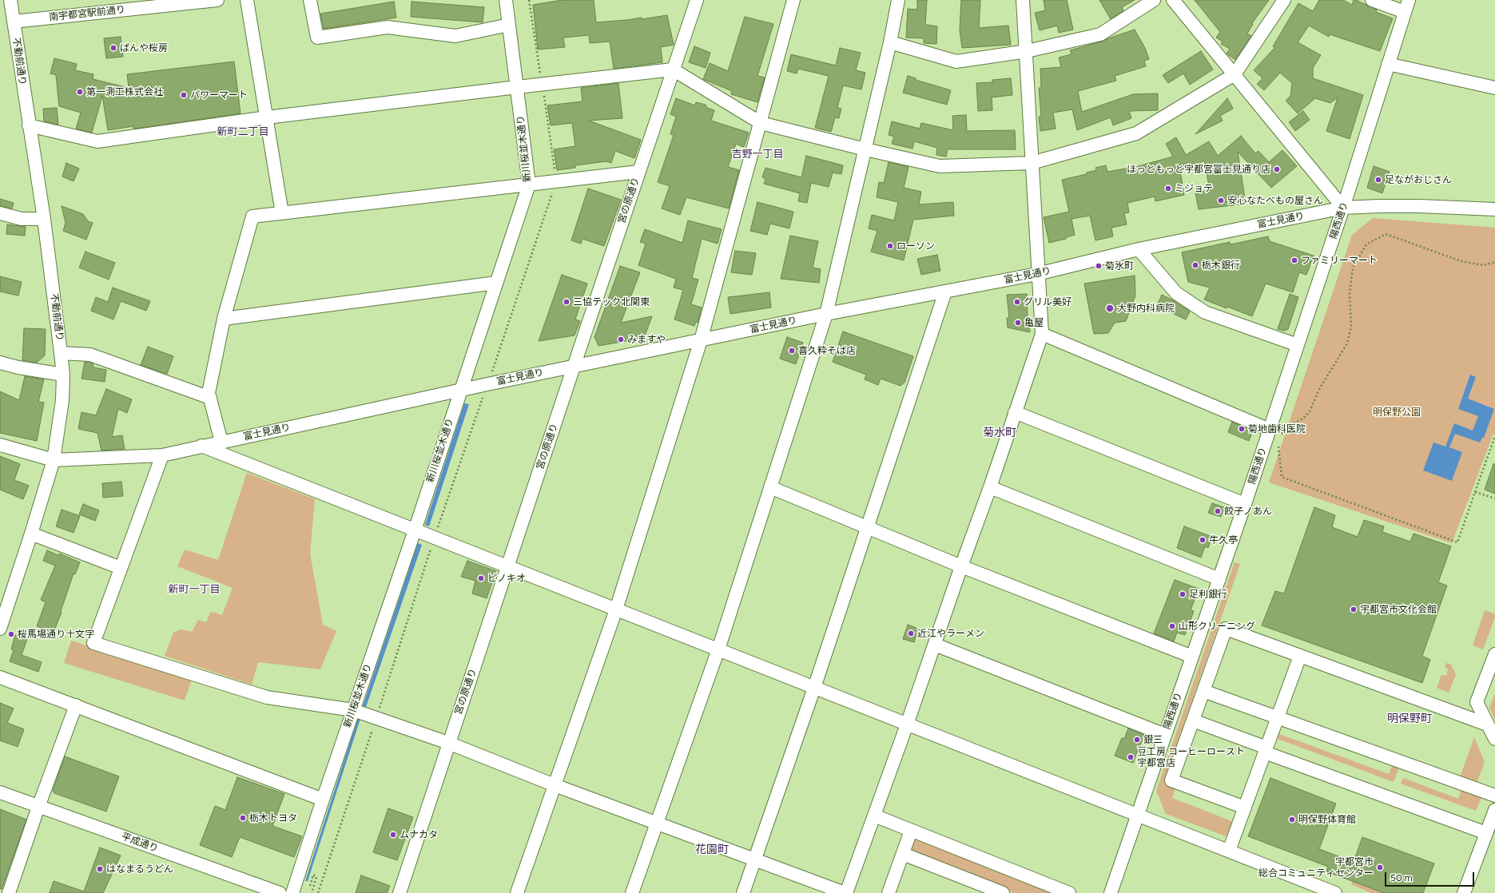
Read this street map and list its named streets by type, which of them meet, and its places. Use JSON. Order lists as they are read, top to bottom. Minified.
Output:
{"streets":{"street":["南宇都宮駅前通り","不動前通り","新川桜並木通り","宮の原通り","富士見通り","陽西通り","平成通り"]},"crossings":[["南宇都宮駅前通り","不動前通り"],["不動前通り","富士見通り"],["新川桜並木通り","富士見通り"],["宮の原通り","富士見通り"],["富士見通り","陽西通り"]],"districts":["新町二丁目","吉野一丁目","菊水町","新町一丁目","明保野町","花園町"],"parks":["明保野公園"],"places":["ぱんや桜房","第一測工株式会社","パワーマート","ほっともっと宇都宮富士見通り店","足ながおじさん","ミジョテ","安心なたべもの屋さん","ローソン","ファミリーマート","栃木銀行","菊水町","三協テック北関東","グリル美好","大野内科病院","亀屋","みますや","喜久粋そば店","菊地歯科医院","餃子ノあん","牛久亭","ピノキオ","足利銀行","宇都宮市文化会館","山形クリーニング","近江やラーメン","桜馬場通り十文字","銀三","豆工房 コーヒーロースト 宇都宮店","栃木トヨタ","明保野体育館","ムナカタ","宇都宮市 総合コミュニティセンター","はなまるうどん"],"scale_bar":"50 m"}
